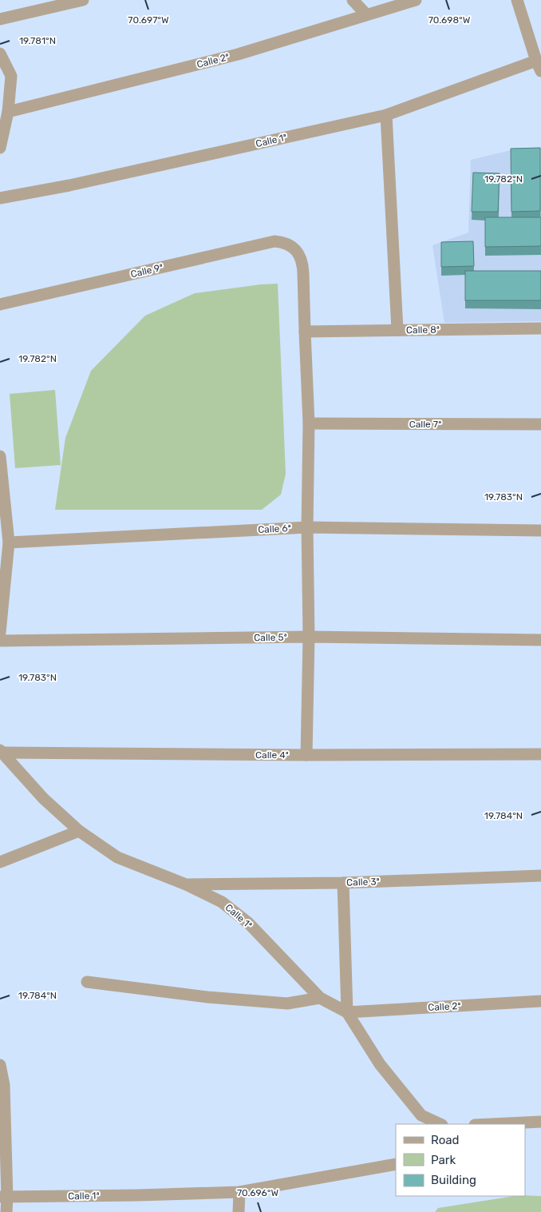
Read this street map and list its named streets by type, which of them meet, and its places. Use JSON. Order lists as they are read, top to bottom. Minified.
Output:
{"streets":{"street":["Calle 2ª","Calle 1ª","Calle 9ª","Calle 8ª","Calle 7ª","Calle 6ª","Calle 5ª","Calle 4ª","Calle 3ª"]},"crossings":[["Calle 2ª","Calle 1ª"],["Calle 1ª","Calle 4ª"],["Calle 1ª","Calle 3ª"],["Calle 9ª","Calle 8ª"]],"legend":["Road","Park","Building"],"coordinates":["70.697°W","70.698°W","19.781°N","19.782°N","19.783°N","19.784°N","70.696°W"]}
